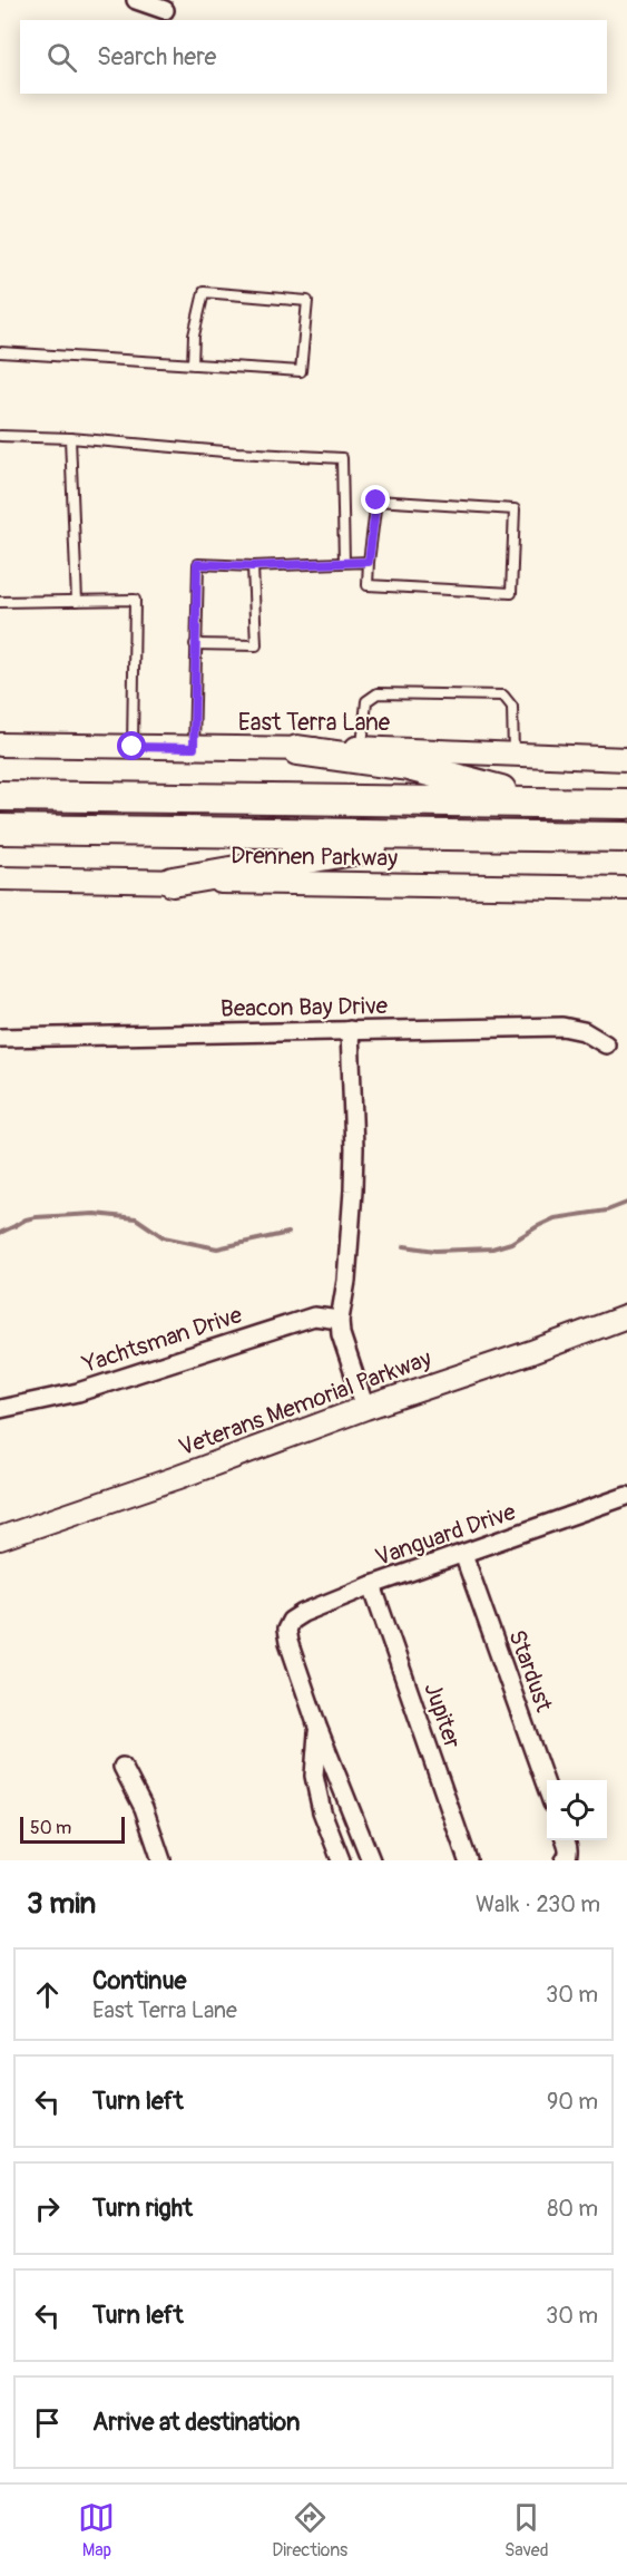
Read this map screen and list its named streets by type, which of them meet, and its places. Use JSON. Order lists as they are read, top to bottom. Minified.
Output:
{"streets":{"main road":["East Terra Lane","Drennen Parkway","Veterans Memorial Parkway"],"street":["Beacon Bay Drive","Yachtsman Drive","Vanguard Drive","Stardust","Jupiter"]},"crossings":[["Vanguard Drive","Stardust"],["Vanguard Drive","Jupiter"]],"scale_bar":"50 m","page":{"search":"Search here","scale":"50 m","heading":["3 min","Walk · 230 m"],"list":[["Continue","East Terra Lane","30 m"],["Turn left","90 m"],["Turn right","80 m"],["Turn left","30 m"],"Arrive at destination"],"nav":["Map","Directions","Saved"]}}
